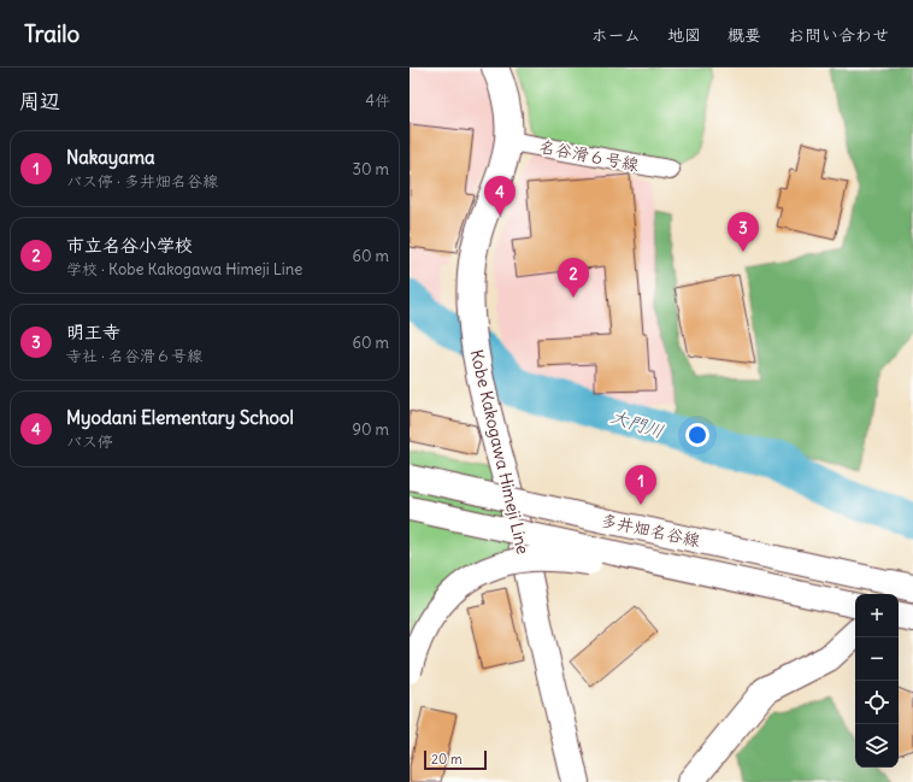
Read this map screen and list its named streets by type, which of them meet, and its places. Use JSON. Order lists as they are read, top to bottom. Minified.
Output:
{"streets":{"main road":["Kobe Kakogawa Himeji Line"],"street":["名谷滑６号線","多井畑名谷線"]},"crossings":[["名谷滑６号線","Kobe Kakogawa Himeji Line"]],"water":["大門川"],"scale_bar":"20 m","page":{"header":"Trailo","nav":["ホーム","地図","概要","お問い合わせ"],"heading":["周辺","4件"],"list":[{"mark":"1","name":"Nakayama","note":"バス停 · 多井畑名谷線","value":"30 m"},{"mark":"2","name":"市立名谷小学校","note":"学校 · Kobe Kakogawa Himeji Line","value":"60 m"},{"mark":"3","name":"明王寺","note":"寺社 · 名谷滑６号線","value":"60 m"},{"mark":"4","name":"Myodani Elementary School","note":"バス停","value":"90 m"}],"pins":["4","3","2","1"],"map_buttons":["+","−"],"scale":"20 m"}}
